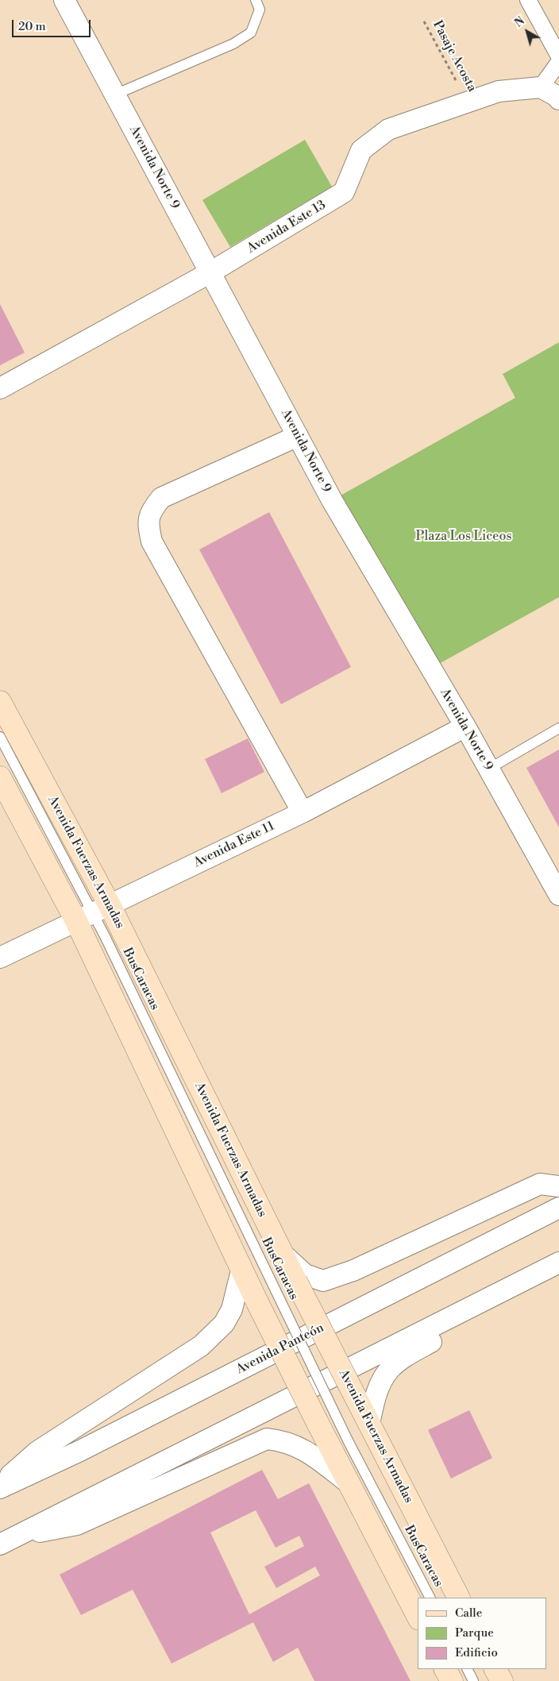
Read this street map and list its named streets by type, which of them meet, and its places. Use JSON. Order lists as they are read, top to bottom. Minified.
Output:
{"streets":{"main road":["Avenida Fuerzas Armadas"],"street":["Avenida Norte 9","Avenida Este 13","Avenida Este 11","Avenida Panteón"],"lane":["BusCaracas"],"path":["Pasaje Acosta"]},"crossings":[["Pasaje Acosta","Avenida Este 13"],["Avenida Norte 9","Avenida Este 13"],["Avenida Norte 9","Avenida Este 11"],["Avenida Este 11","Avenida Fuerzas Armadas"],["Avenida Este 11","BusCaracas"],["Avenida Fuerzas Armadas","BusCaracas"]],"parks":["Plaza Los Liceos"],"legend":["Calle","Parque","Edificio"],"scale_bar":"20 m","north":"top left"}
